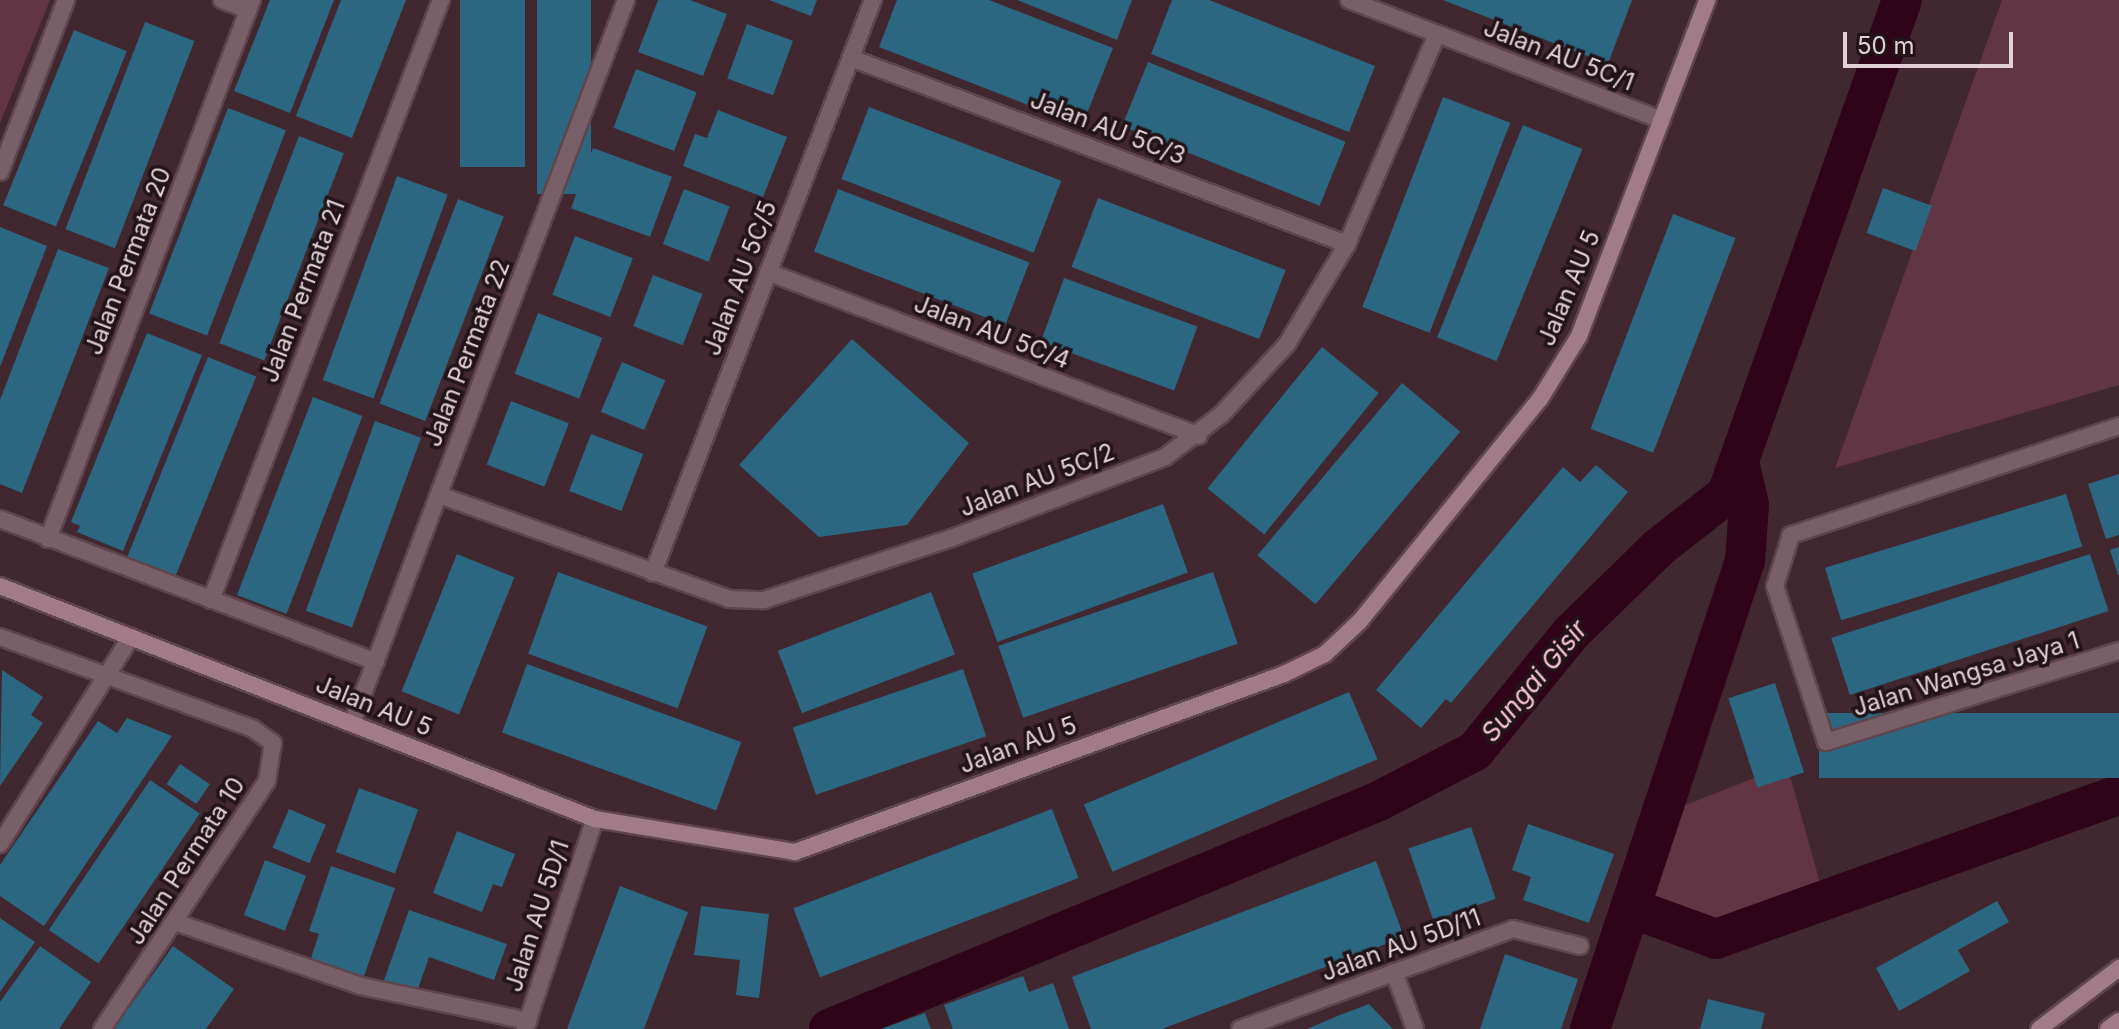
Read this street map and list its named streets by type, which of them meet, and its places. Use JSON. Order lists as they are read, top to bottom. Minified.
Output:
{"streets":{"main road":["Jalan AU 5"],"street":["Jalan AU 5C/1","Jalan AU 5C/3","Jalan Permata 20","Jalan AU 5C/5","Jalan Permata 21","Jalan AU 5C/4","Jalan Permata 22","Jalan AU 5C/2","Jalan Wangsa Jaya 1","Jalan Permata 10","Jalan AU 5D/1","Jalan AU 5D/11"]},"crossings":[["Jalan AU 5C/1","Jalan AU 5"],["Jalan AU 5C/1","Jalan AU 5C/2"],["Jalan AU 5C/3","Jalan AU 5C/5"],["Jalan AU 5C/3","Jalan AU 5C/2"],["Jalan AU 5C/5","Jalan AU 5C/4"],["Jalan AU 5C/5","Jalan AU 5C/2"],["Jalan AU 5","Jalan Permata 22"],["Jalan AU 5","Jalan AU 5D/1"],["Jalan AU 5C/4","Jalan AU 5C/2"],["Jalan Permata 22","Jalan AU 5C/2"]],"water":["Sungai Gisir"],"scale_bar":"50 m"}
